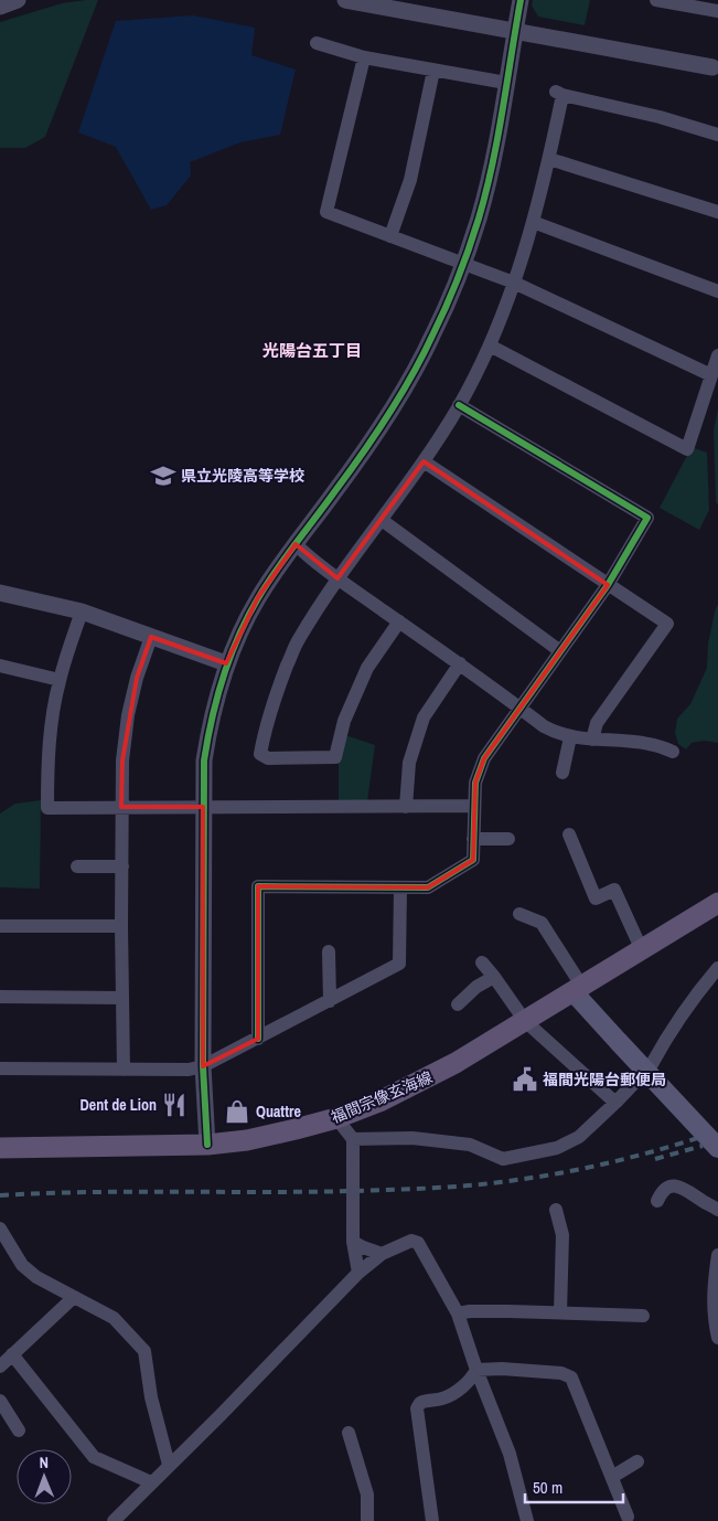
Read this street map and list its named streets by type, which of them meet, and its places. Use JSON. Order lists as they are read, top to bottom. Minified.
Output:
{"streets":{"main road":["福間宗像玄海線"]},"districts":["光陽台五丁目"],"places":{"school or university":["県立光陵高等学校"],"public building":["福間光陽台郵便局"],"restaurant":["Dent de Lion"],"shop":["Quattre"]},"scale_bar":"50 m","north":"top"}
